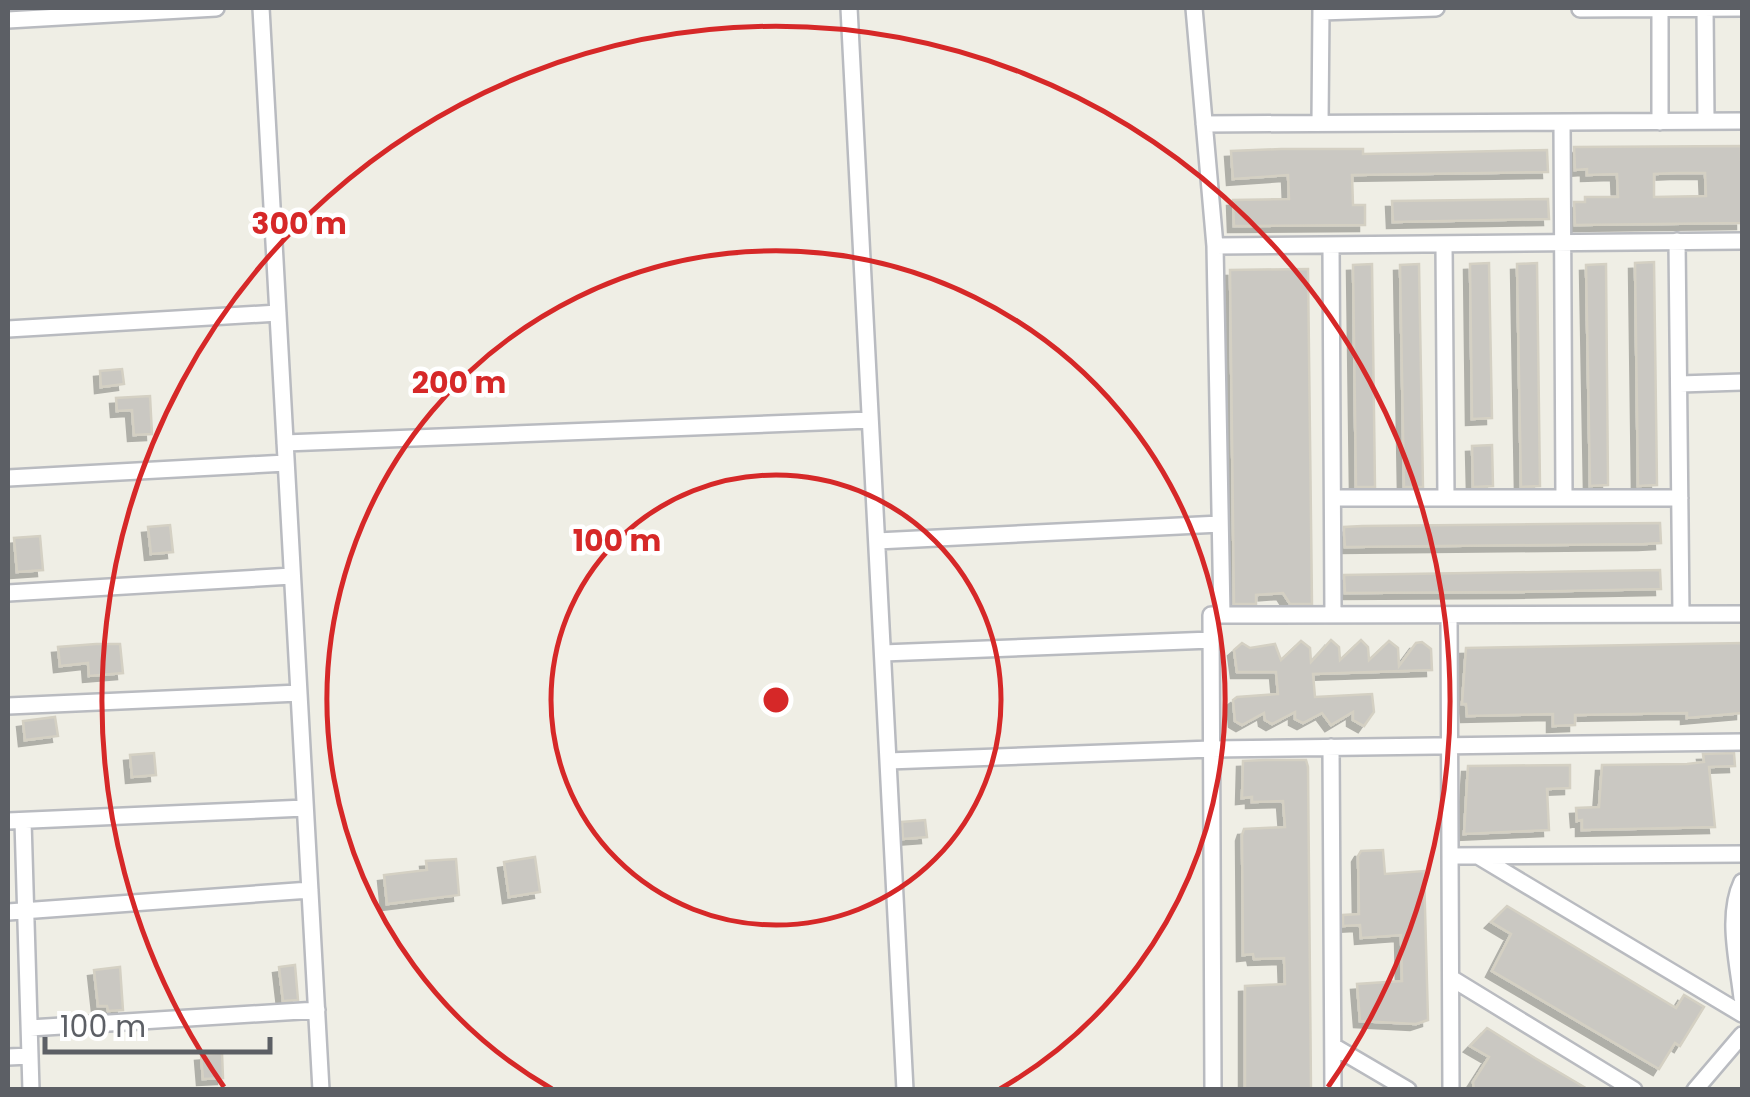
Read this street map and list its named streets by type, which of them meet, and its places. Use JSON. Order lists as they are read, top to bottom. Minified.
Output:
{"scale_bar":"100 m","rings":["300 m","200 m","100 m"]}
